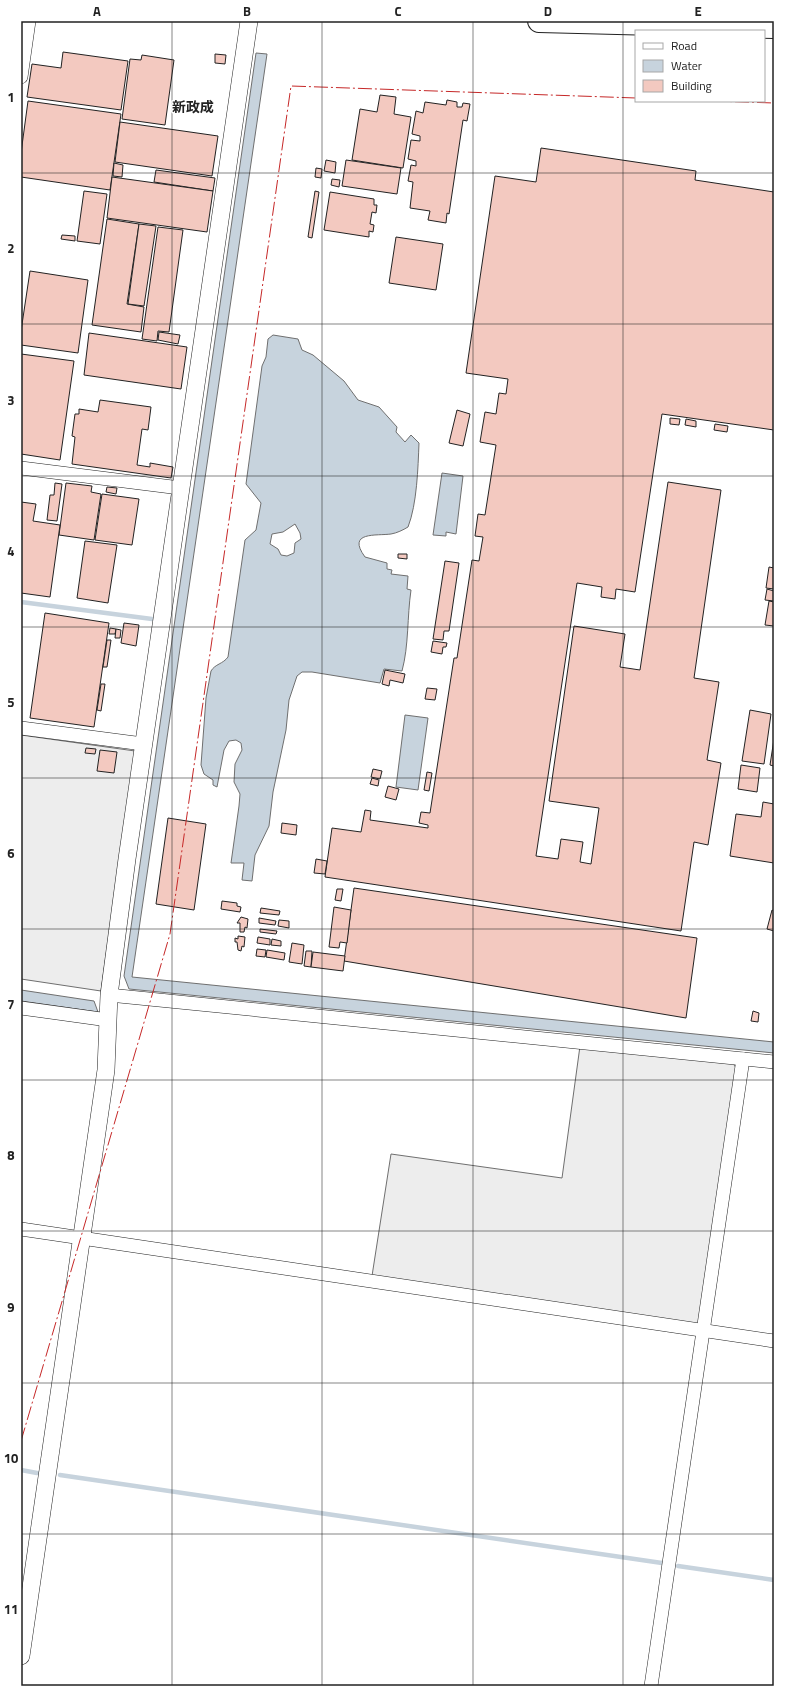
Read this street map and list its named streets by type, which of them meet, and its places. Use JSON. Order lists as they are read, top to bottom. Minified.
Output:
{"districts":["新政成"],"legend":["Road","Water","Building"],"grid":{"columns":["A","B","C","D","E"],"rows":["1","2","3","4","5","6","7","8","9","10","11"]}}
